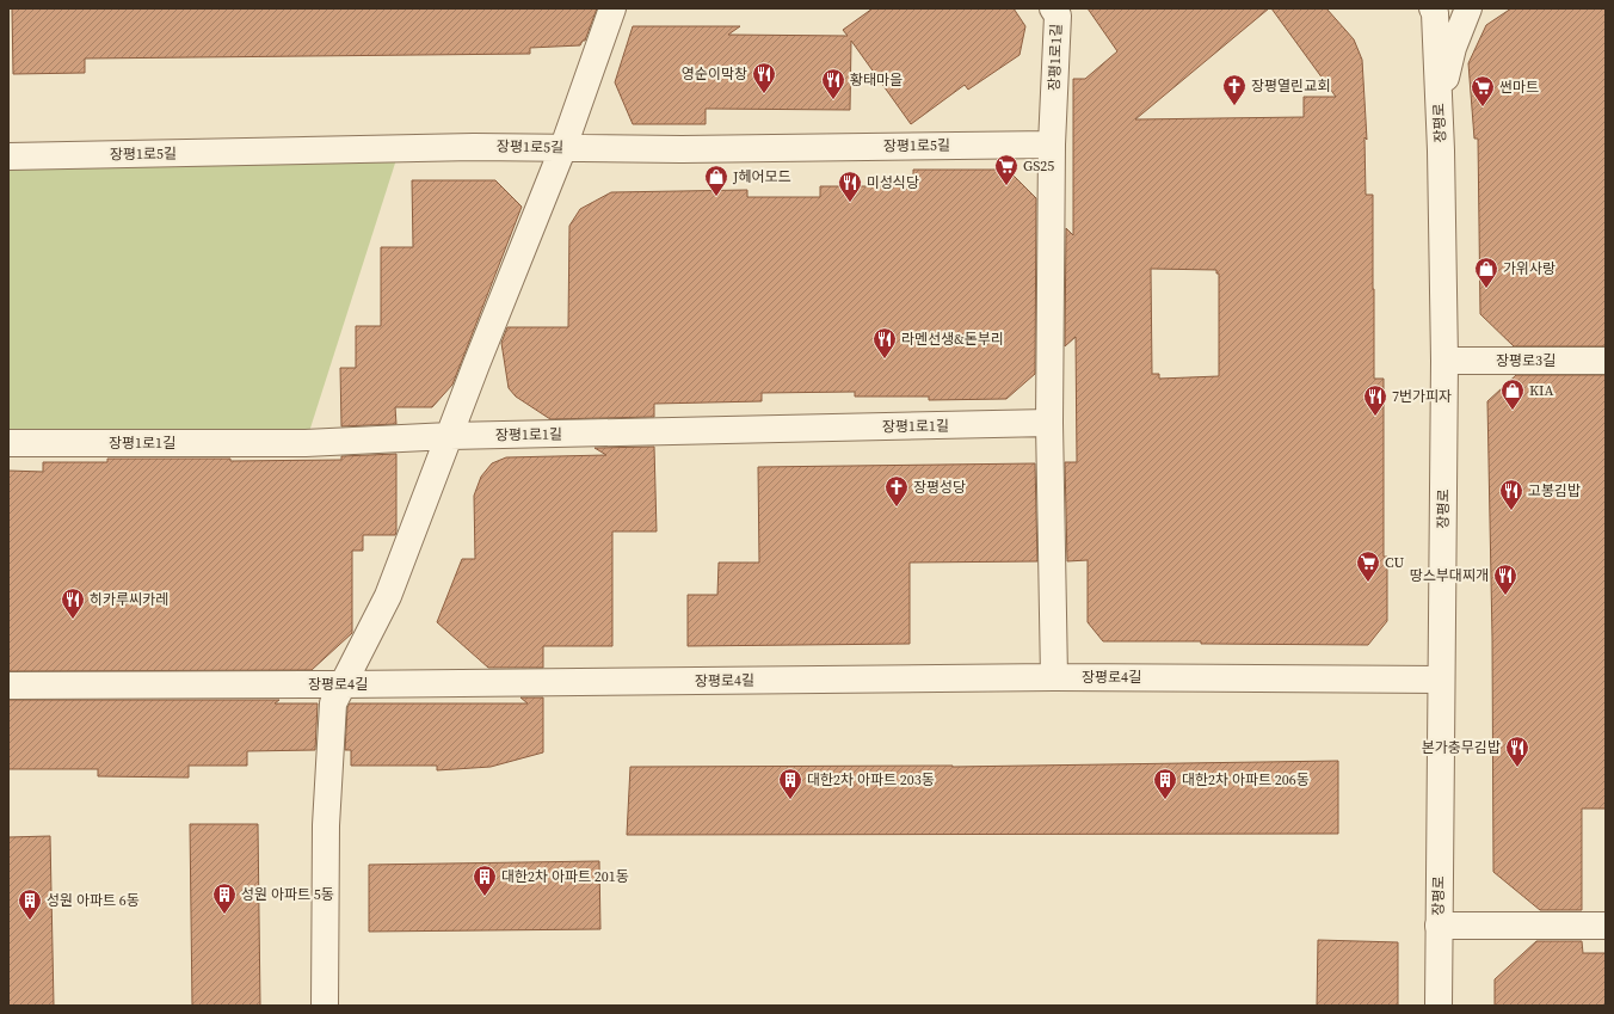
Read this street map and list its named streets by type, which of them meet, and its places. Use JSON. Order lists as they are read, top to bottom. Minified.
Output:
{"streets":{"street":["장평1로1길","장평로","장평1로5길","장평로3길","장평로4길"]},"crossings":[["장평1로1길","장평1로5길"],["장평1로1길","장평로4길"],["장평로","장평로3길"],["장평로","장평로4길"]],"places":{"restaurant":["영순이막창","황태마을","미성식당","라멘선생&돈부리","7번가피자","고봉김밥","땅스부대찌개","히카루씨카레","본가충무김밥"],"church":["장평열린교회","장평성당"],"supermarket":["썬마트","GS25","CU"],"shop":["J헤어모드","가위사랑","KIA"],"building":["대한2차 아파트 203동","대한2차 아파트 206동","대한2차 아파트 201동","성원 아파트 5동","성원 아파트 6동"]}}
